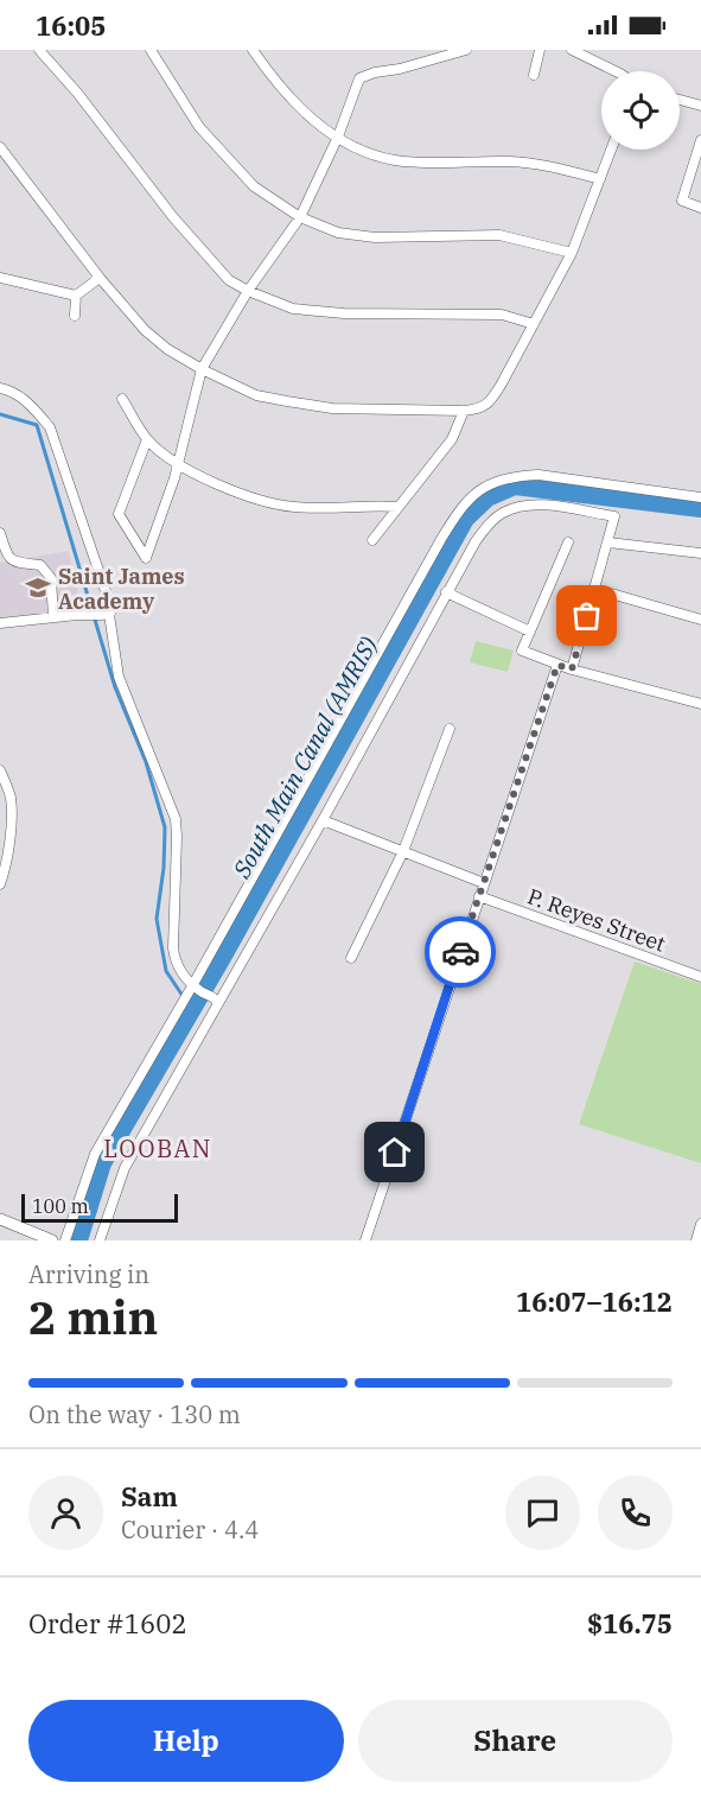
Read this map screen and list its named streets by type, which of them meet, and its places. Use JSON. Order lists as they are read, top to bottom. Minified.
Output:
{"streets":{"street":["P. Reyes Street"]},"districts":["LOOBAN"],"water":["South Main Canal (AMRIS)"],"places":{"school or university":["Saint James Academy"]},"scale_bar":"100 m","page":{"status":"16:05","scale":"100 m","heading":["2 min","Arriving in","16:07–16:12"],"panel":["Sam","Courier · 4.4","Order #1602","$16.75"],"bar":"On the way · 130 m","buttons":["Help","Share"]}}
